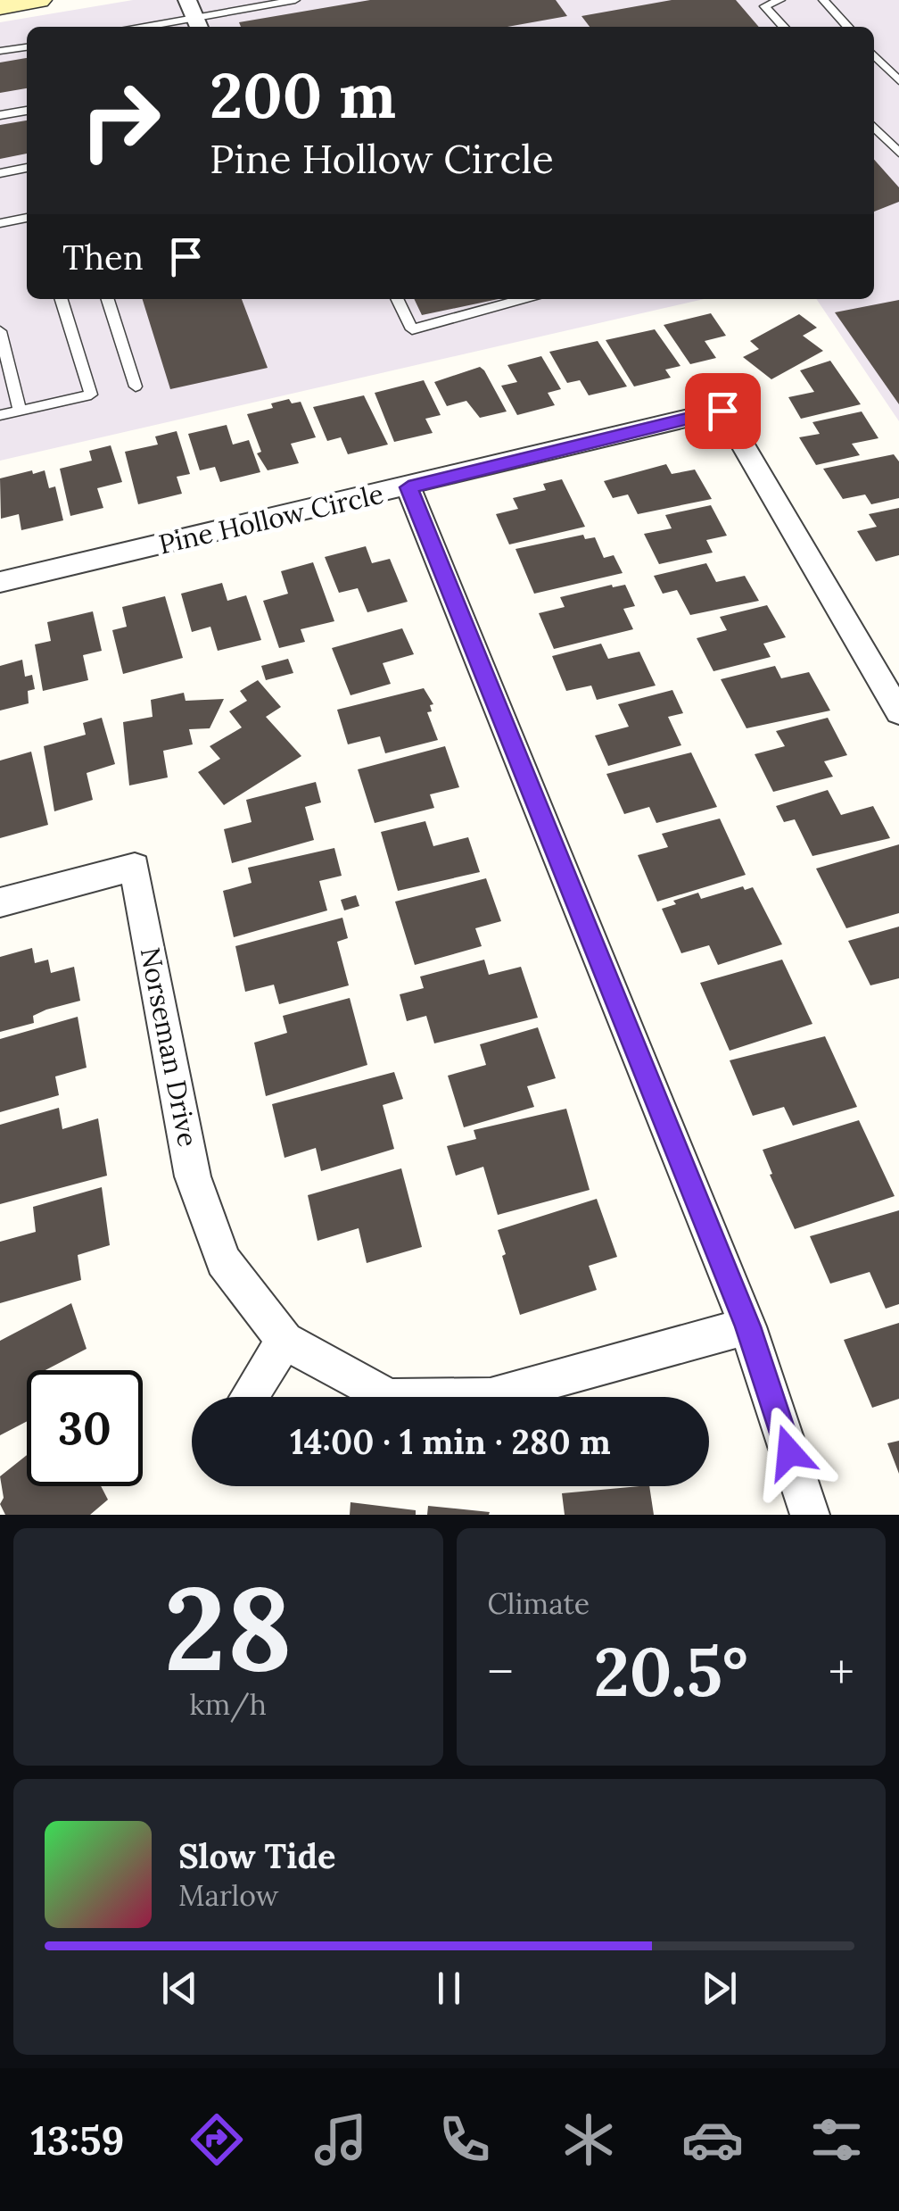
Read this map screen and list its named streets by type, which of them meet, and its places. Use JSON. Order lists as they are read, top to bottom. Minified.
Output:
{"streets":{"street":["Pine Hollow Circle","Norseman Drive"]},"page":{"turn":["200 m","Pine Hollow Circle"],"then":"Then","limit":"30","trip":"14:00 · 1 min · 280 m","tile":[["28","km/h"],"Climate"],"heat":["−","20.5°","+"],"song":["Slow Tide","Marlow"],"tabs":"13:59"}}
